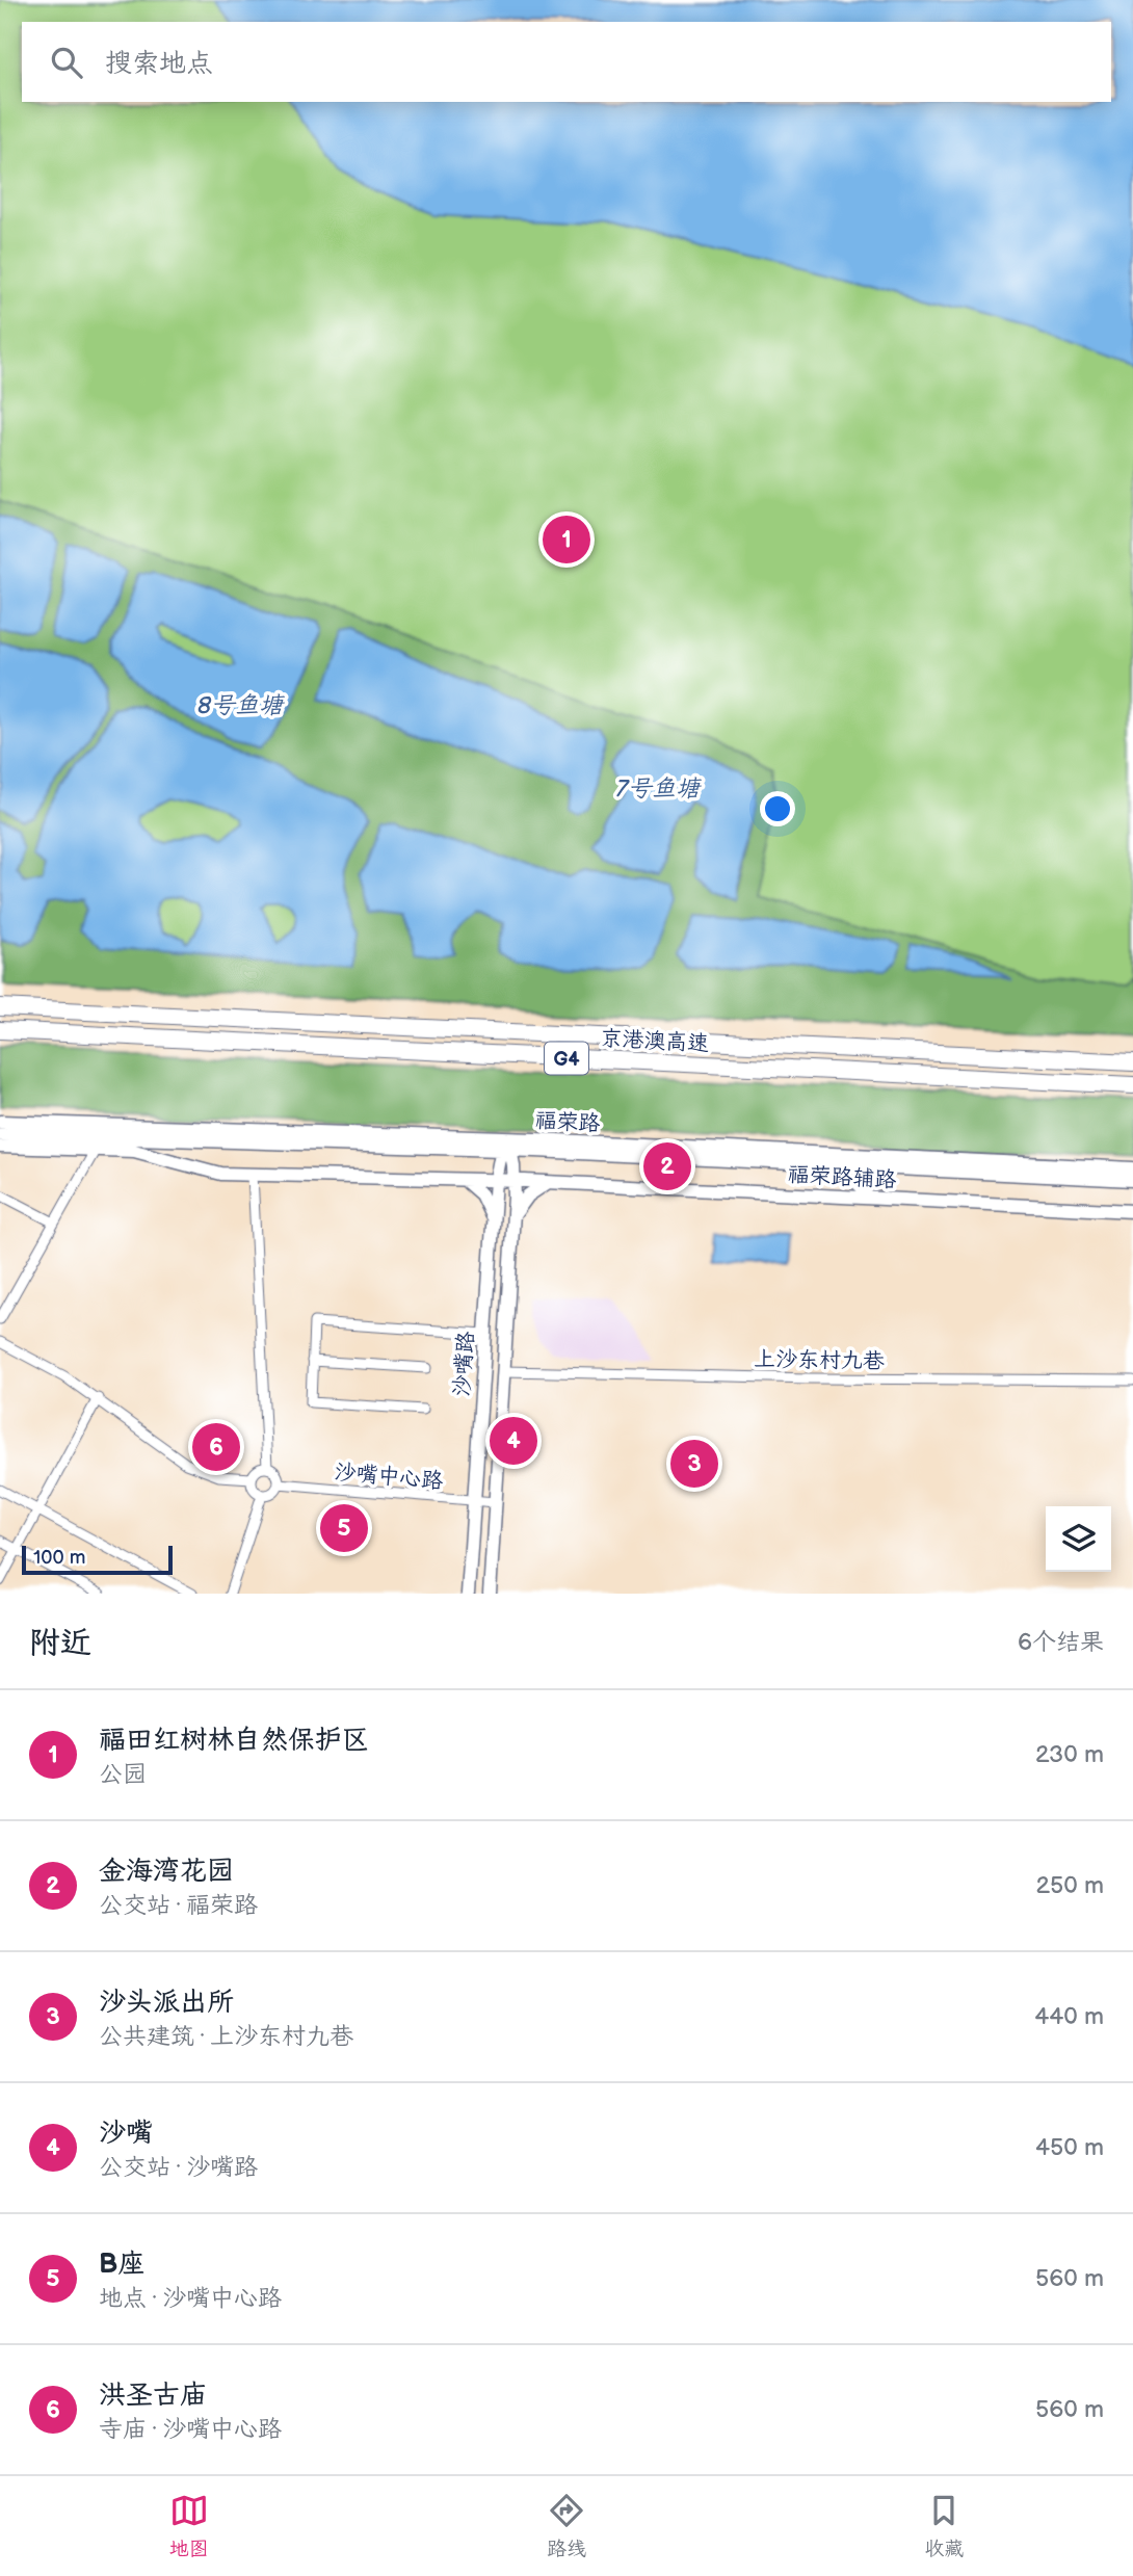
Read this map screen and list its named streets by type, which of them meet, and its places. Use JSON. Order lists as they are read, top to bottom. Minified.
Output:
{"streets":{"highway":["京港澳高速","G4"],"main road":["福荣路","福荣路辅路","沙嘴路"],"street":["上沙东村九巷","沙嘴中心路"]},"crossings":[["福荣路","福荣路辅路"],["福荣路","沙嘴路"],["福荣路辅路","沙嘴路"],["上沙东村九巷","沙嘴路"],["沙嘴路","沙嘴中心路"]],"water":["8号鱼塘","7号鱼塘"],"scale_bar":"100 m","page":{"search":"搜索地点","pins":["1","2","4","6","3","5"],"scale":"100 m","heading":["附近","6个结果"],"list":[{"mark":"1","name":"福田红树林自然保护区","note":"公园","value":"230 m"},{"mark":"2","name":"金海湾花园","note":"公交站 · 福荣路","value":"250 m"},{"mark":"3","name":"沙头派出所","note":"公共建筑 · 上沙东村九巷","value":"440 m"},{"mark":"4","name":"沙嘴","note":"公交站 · 沙嘴路","value":"450 m"},{"mark":"5","name":"B座","note":"地点 · 沙嘴中心路","value":"560 m"},{"mark":"6","name":"洪圣古庙","note":"寺庙 · 沙嘴中心路","value":"560 m"}],"nav":["地图","路线","收藏"]}}
